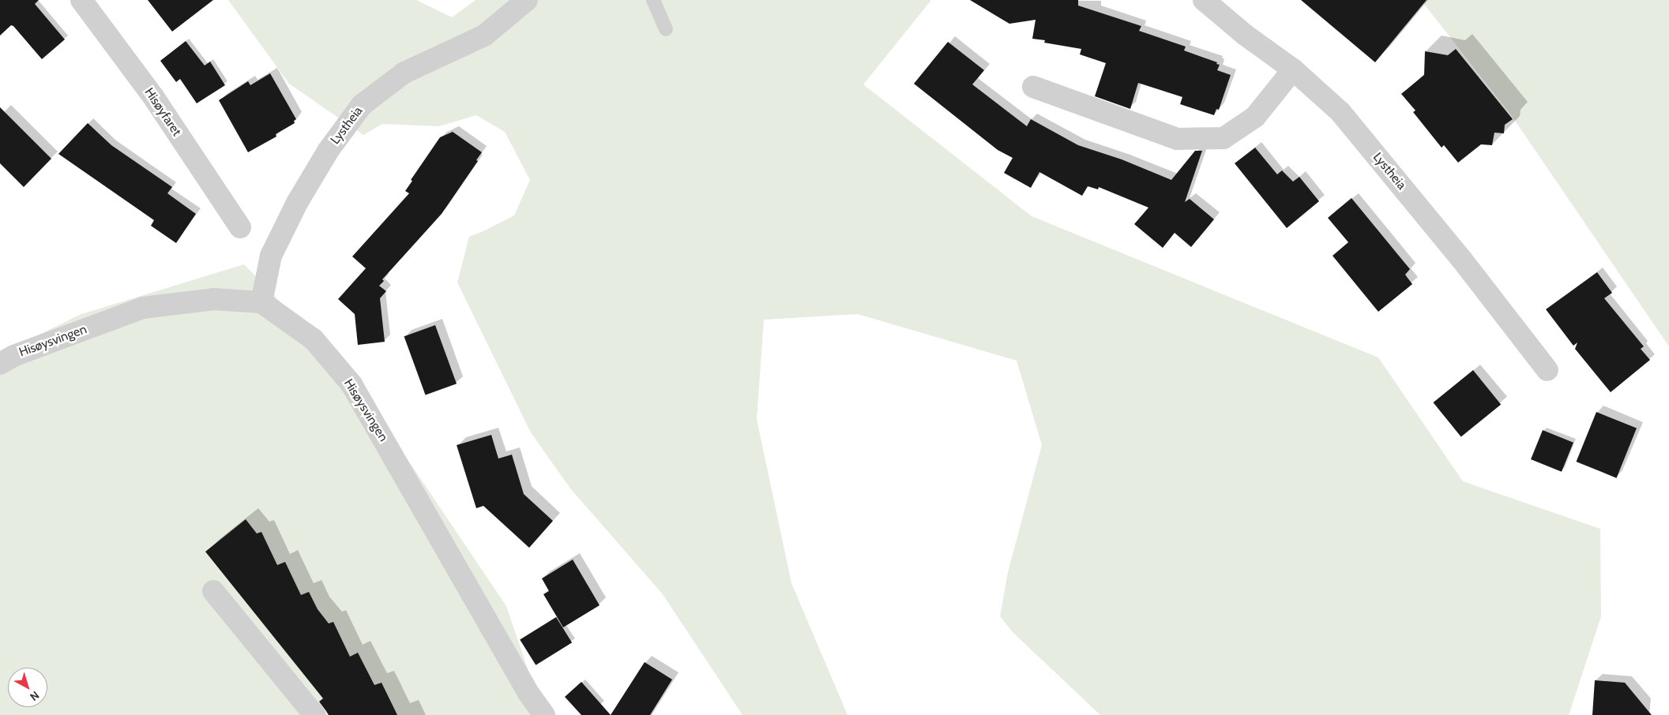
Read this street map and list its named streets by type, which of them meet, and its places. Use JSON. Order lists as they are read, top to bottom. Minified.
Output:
{"streets":{"street":["Hisøyfaret","Lystheia","Hisøysvingen"]},"crossings":[["Lystheia","Hisøysvingen"]],"north":"bottom right"}
